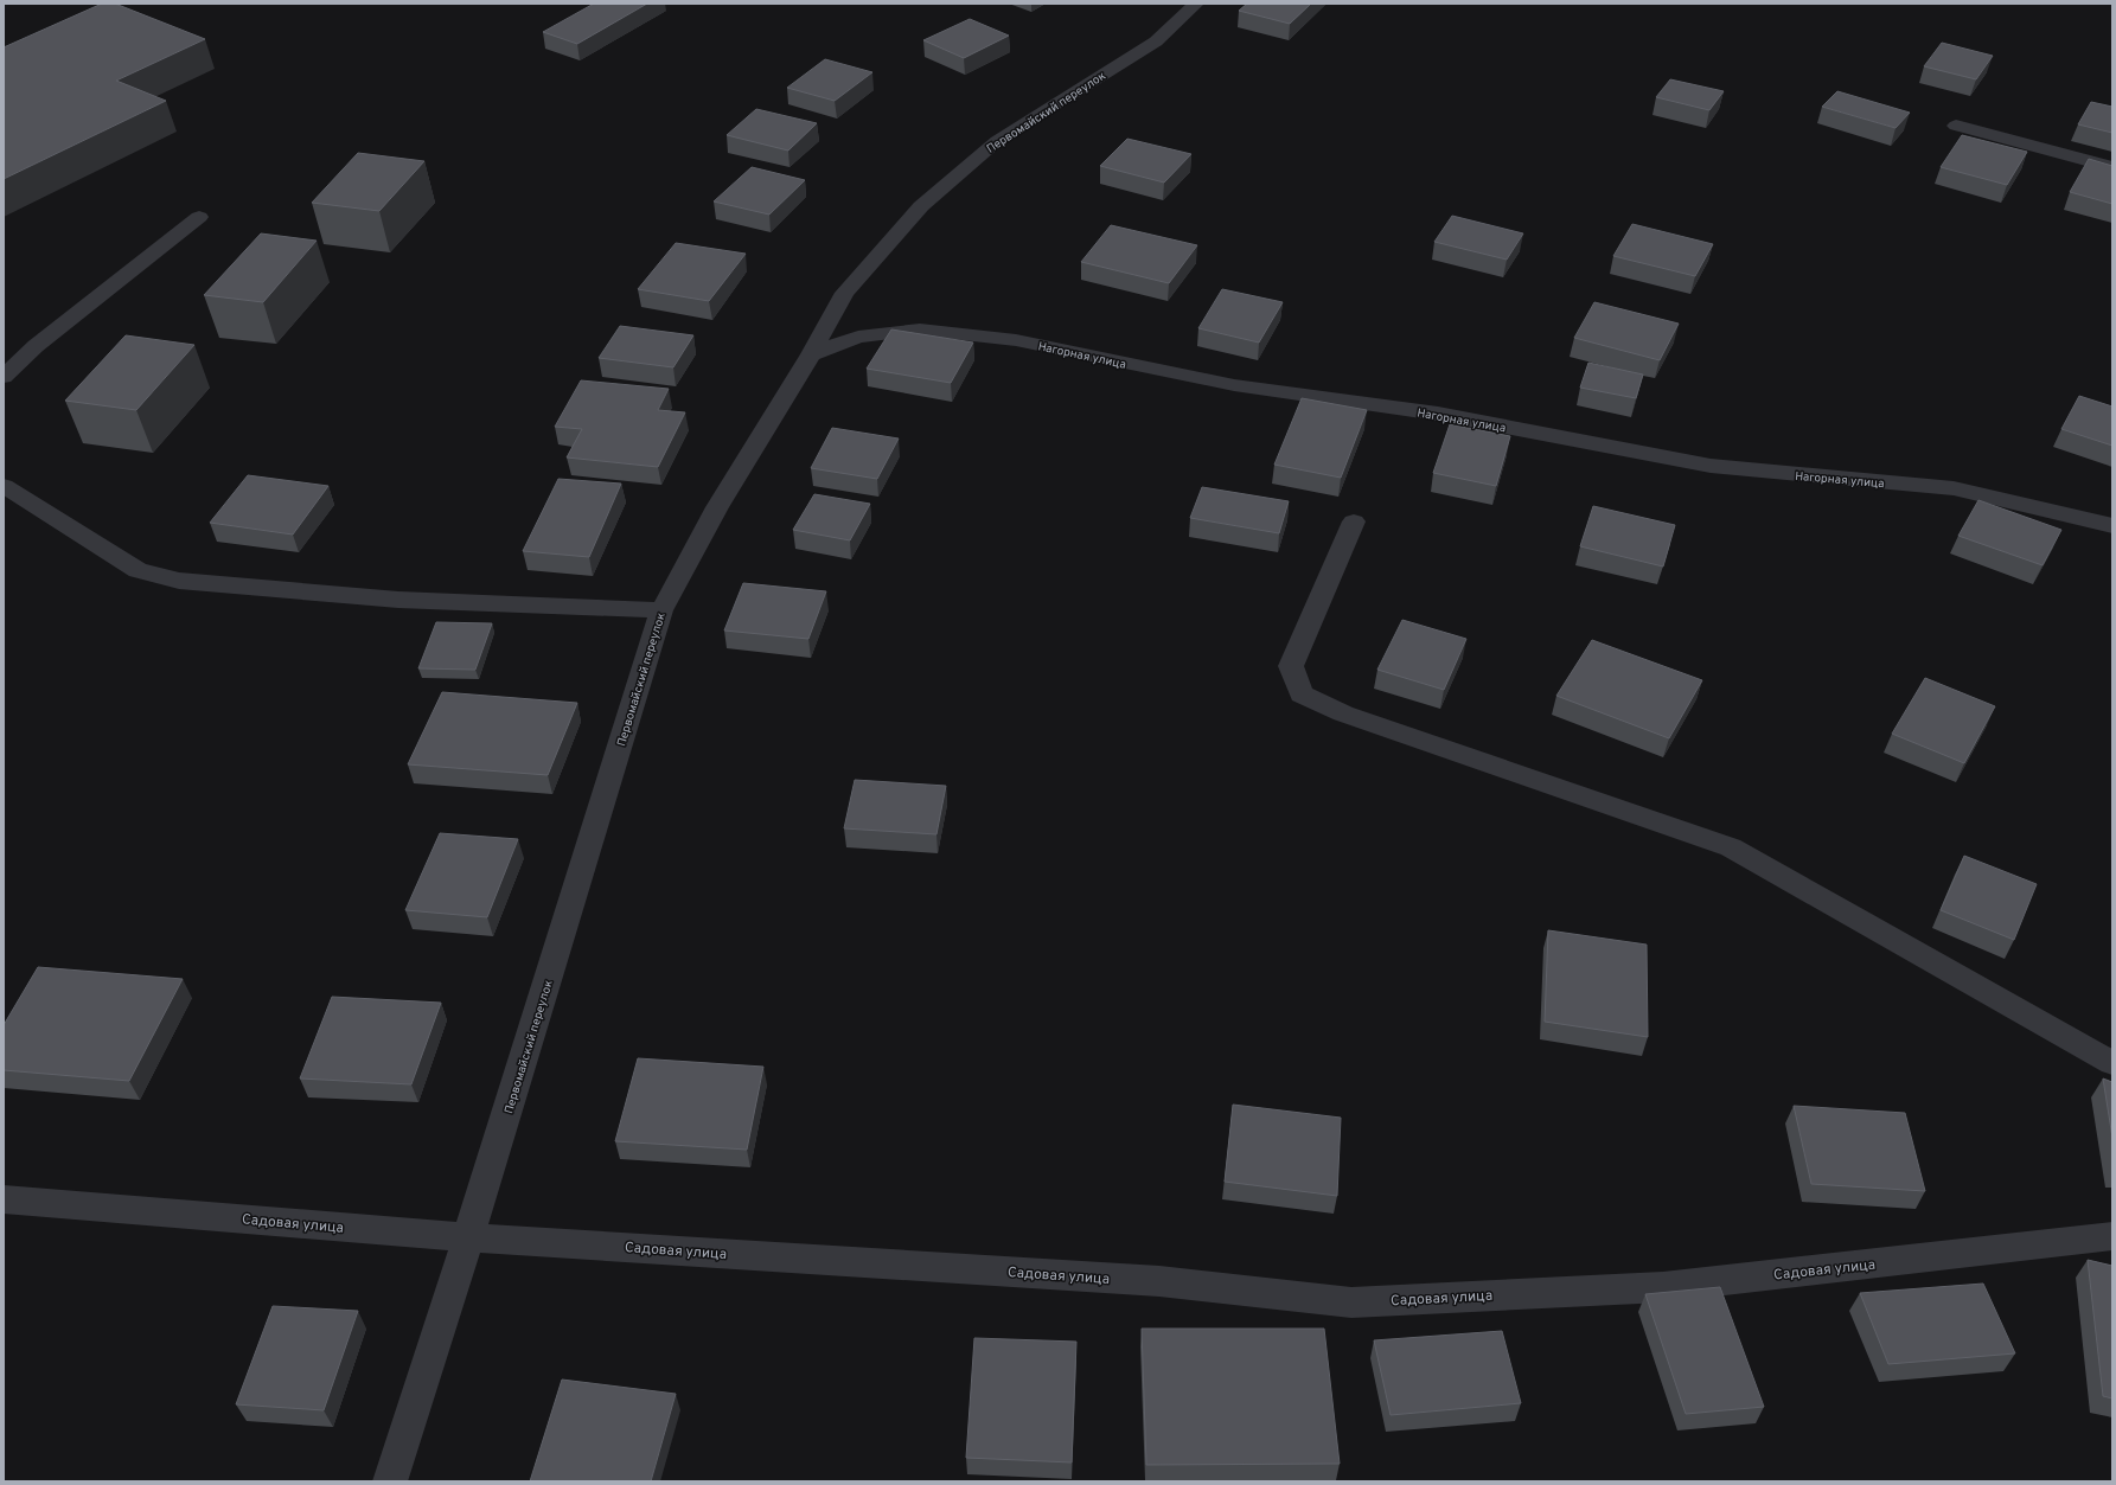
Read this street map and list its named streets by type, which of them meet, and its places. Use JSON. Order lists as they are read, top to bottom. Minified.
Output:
{"streets":{"street":["Первомайский переулок","Нагорная улица","Садовая улица"]},"crossings":[["Первомайский переулок","Нагорная улица"],["Первомайский переулок","Садовая улица"]]}
